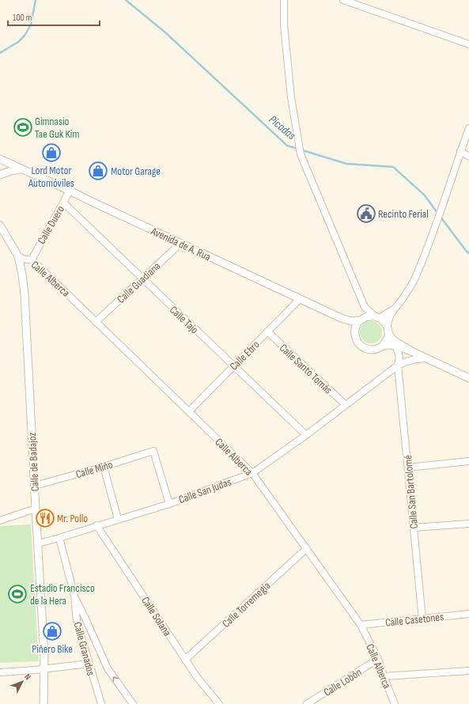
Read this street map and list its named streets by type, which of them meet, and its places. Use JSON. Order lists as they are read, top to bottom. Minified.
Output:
{"streets":{"street":["Calle Duero","Avenida de A. Rua","Calle Alberca","Calle Guadiana","Calle Tajo","Calle Ebro","Calle Santo Tomás","Calle de Badajoz","Calle Miño","Calle San Judas","Calle San Bartolomé","Calle Torremegía","Calle Solana","Calle Casetones","Calle Granados","Calle Lobón"]},"crossings":[["Calle Duero","Avenida de A. Rua"],["Calle Duero","Calle Alberca"],["Calle Duero","Calle Tajo"],["Avenida de A. Rua","Calle Guadiana"],["Avenida de A. Rua","Calle Ebro"],["Calle Alberca","Calle Guadiana"],["Calle Alberca","Calle Ebro"],["Calle Alberca","Calle de Badajoz"],["Calle Alberca","Calle San Judas"],["Calle Alberca","Calle Torremegía"],["Calle Alberca","Calle Casetones"],["Calle Alberca","Calle Lobón"],["Calle Guadiana","Calle Tajo"],["Calle Tajo","Calle Ebro"],["Calle Tajo","Calle San Judas"],["Calle Ebro","Calle Santo Tomás"],["Calle Santo Tomás","Calle San Judas"],["Calle de Badajoz","Calle Miño"],["Calle de Badajoz","Calle San Judas"],["Calle Miño","Calle San Judas"],["Calle San Judas","Calle San Bartolomé"],["Calle San Judas","Calle Solana"],["Calle San Judas","Calle Granados"],["Calle San Bartolomé","Calle Casetones"],["Calle Torremegía","Calle Solana"]],"water":["Picadas"],"places":{"sports":["Gimnasio Tae Guk Kim","Estadio Francisco de la Hera"],"shop":["Lord Motor Automóviles","Motor Garage","Piñero Bike"],"public building":["Recinto Ferial"],"restaurant":["Mr. Pollo"]},"scale_bar":"100 m","north":"top right"}
